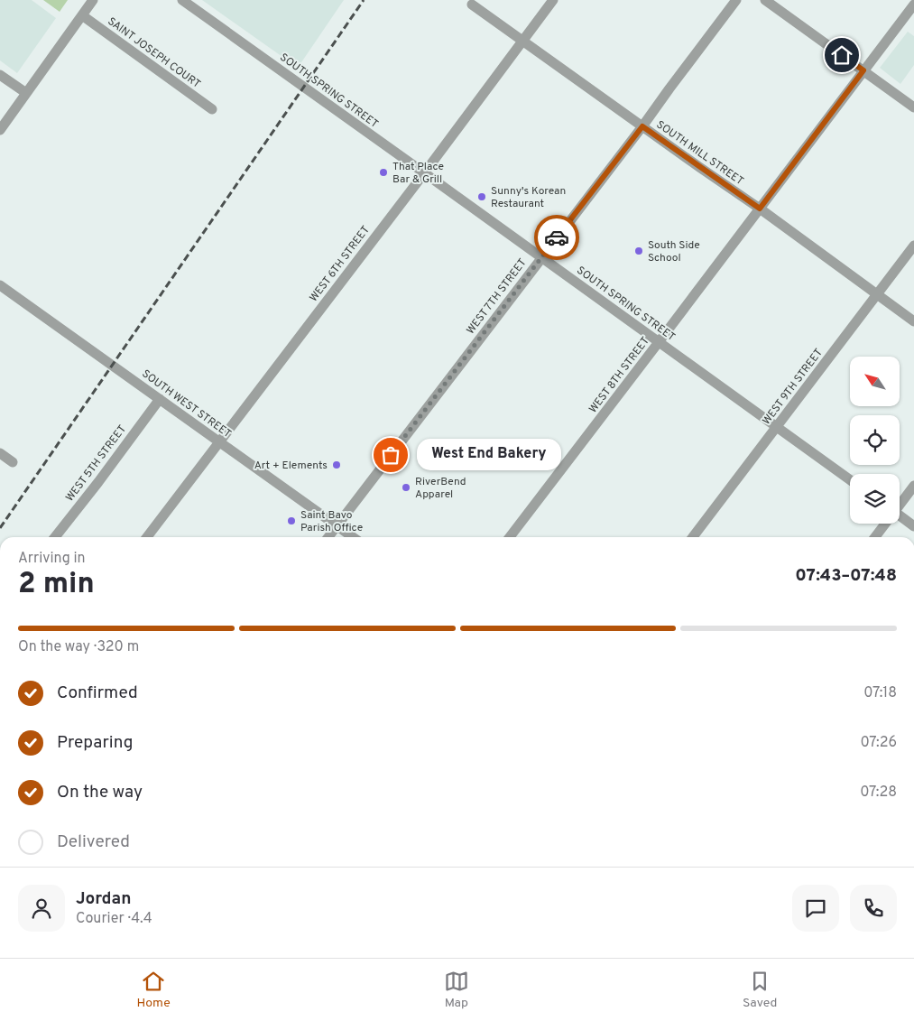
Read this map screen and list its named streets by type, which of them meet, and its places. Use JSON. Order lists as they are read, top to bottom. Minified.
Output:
{"streets":{"street":["SAINT JOSEPH COURT","SOUTH SPRING STREET","SOUTH MILL STREET","WEST 6TH STREET","WEST 7TH STREET","WEST 8TH STREET","WEST 9TH STREET","SOUTH WEST STREET","WEST 5TH STREET"]},"crossings":[["SOUTH SPRING STREET","WEST 6TH STREET"],["SOUTH SPRING STREET","WEST 7TH STREET"],["SOUTH SPRING STREET","WEST 8TH STREET"],["SOUTH SPRING STREET","WEST 9TH STREET"],["SOUTH MILL STREET","WEST 6TH STREET"],["SOUTH MILL STREET","WEST 7TH STREET"],["SOUTH MILL STREET","WEST 8TH STREET"],["SOUTH MILL STREET","WEST 9TH STREET"],["WEST 6TH STREET","SOUTH WEST STREET"],["WEST 7TH STREET","SOUTH WEST STREET"],["SOUTH WEST STREET","WEST 5TH STREET"]],"places":["That Place Bar & Grill","Sunny's Korean Restaurant","South Side School","West End Bakery","Art + Elements","RiverBend Apparel","Saint Bavo Parish Office"],"north":"top left","page":{"bubble":"West End Bakery","heading":["2 min","Arriving in","07:43–07:48"],"panel":["Jordan","Courier · 4.4"],"bar":"On the way · 320 m","list":[["Confirmed","07:18"],["Preparing","07:26"],["On the way","07:28"],"Delivered"],"tabs":["Home","Map","Saved"]}}
